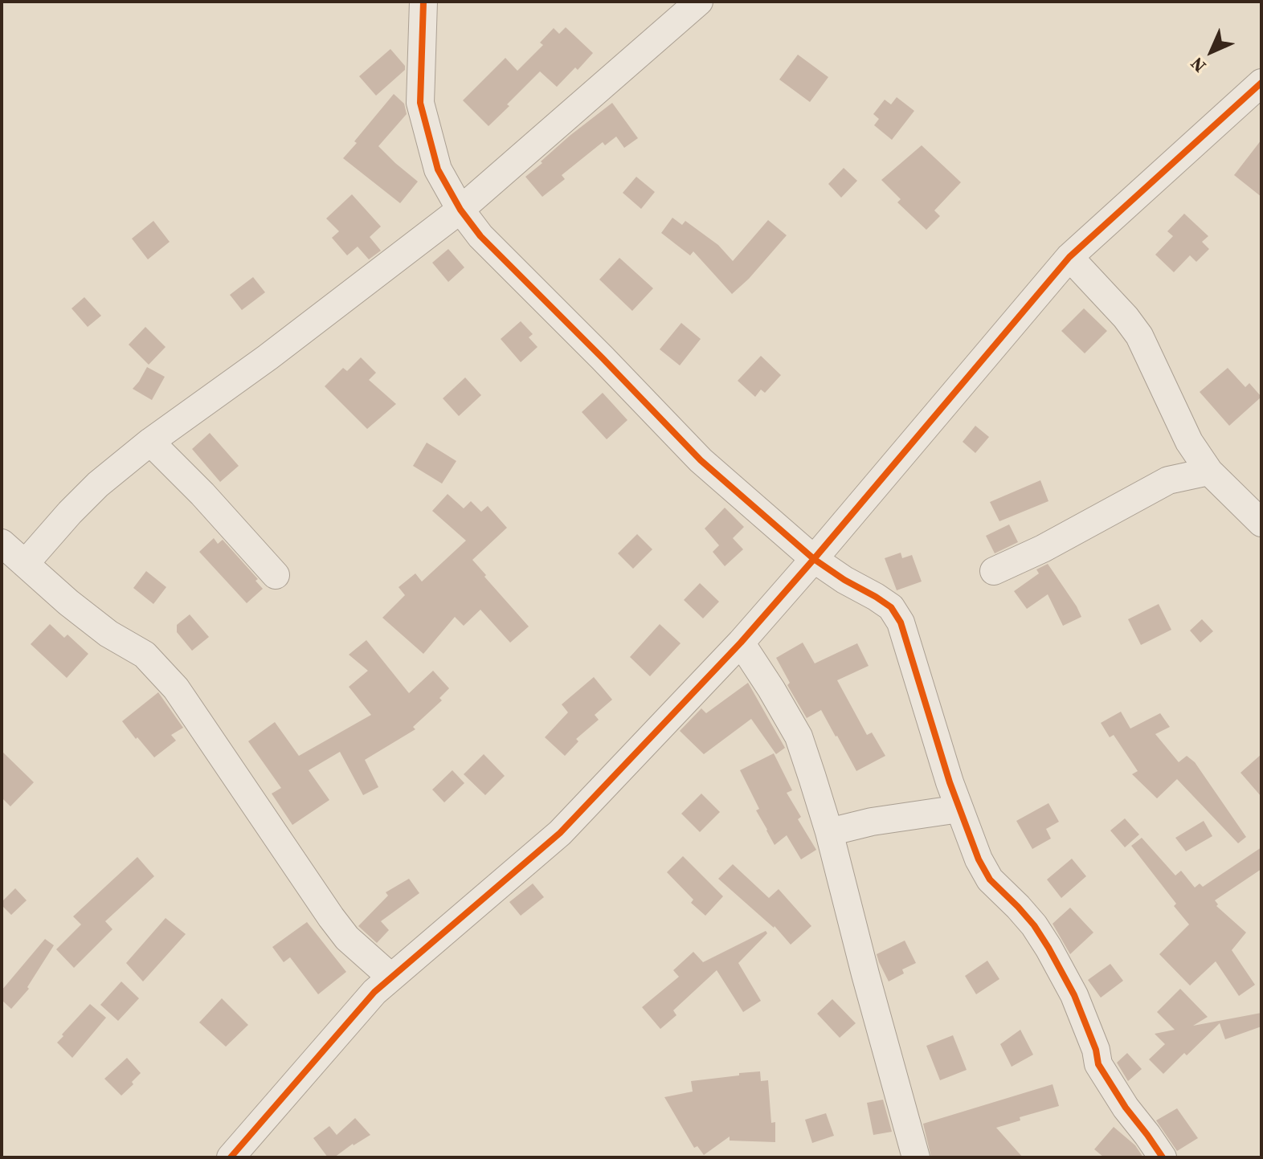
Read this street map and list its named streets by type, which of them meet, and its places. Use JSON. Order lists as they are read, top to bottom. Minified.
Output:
{"north":"bottom left"}
